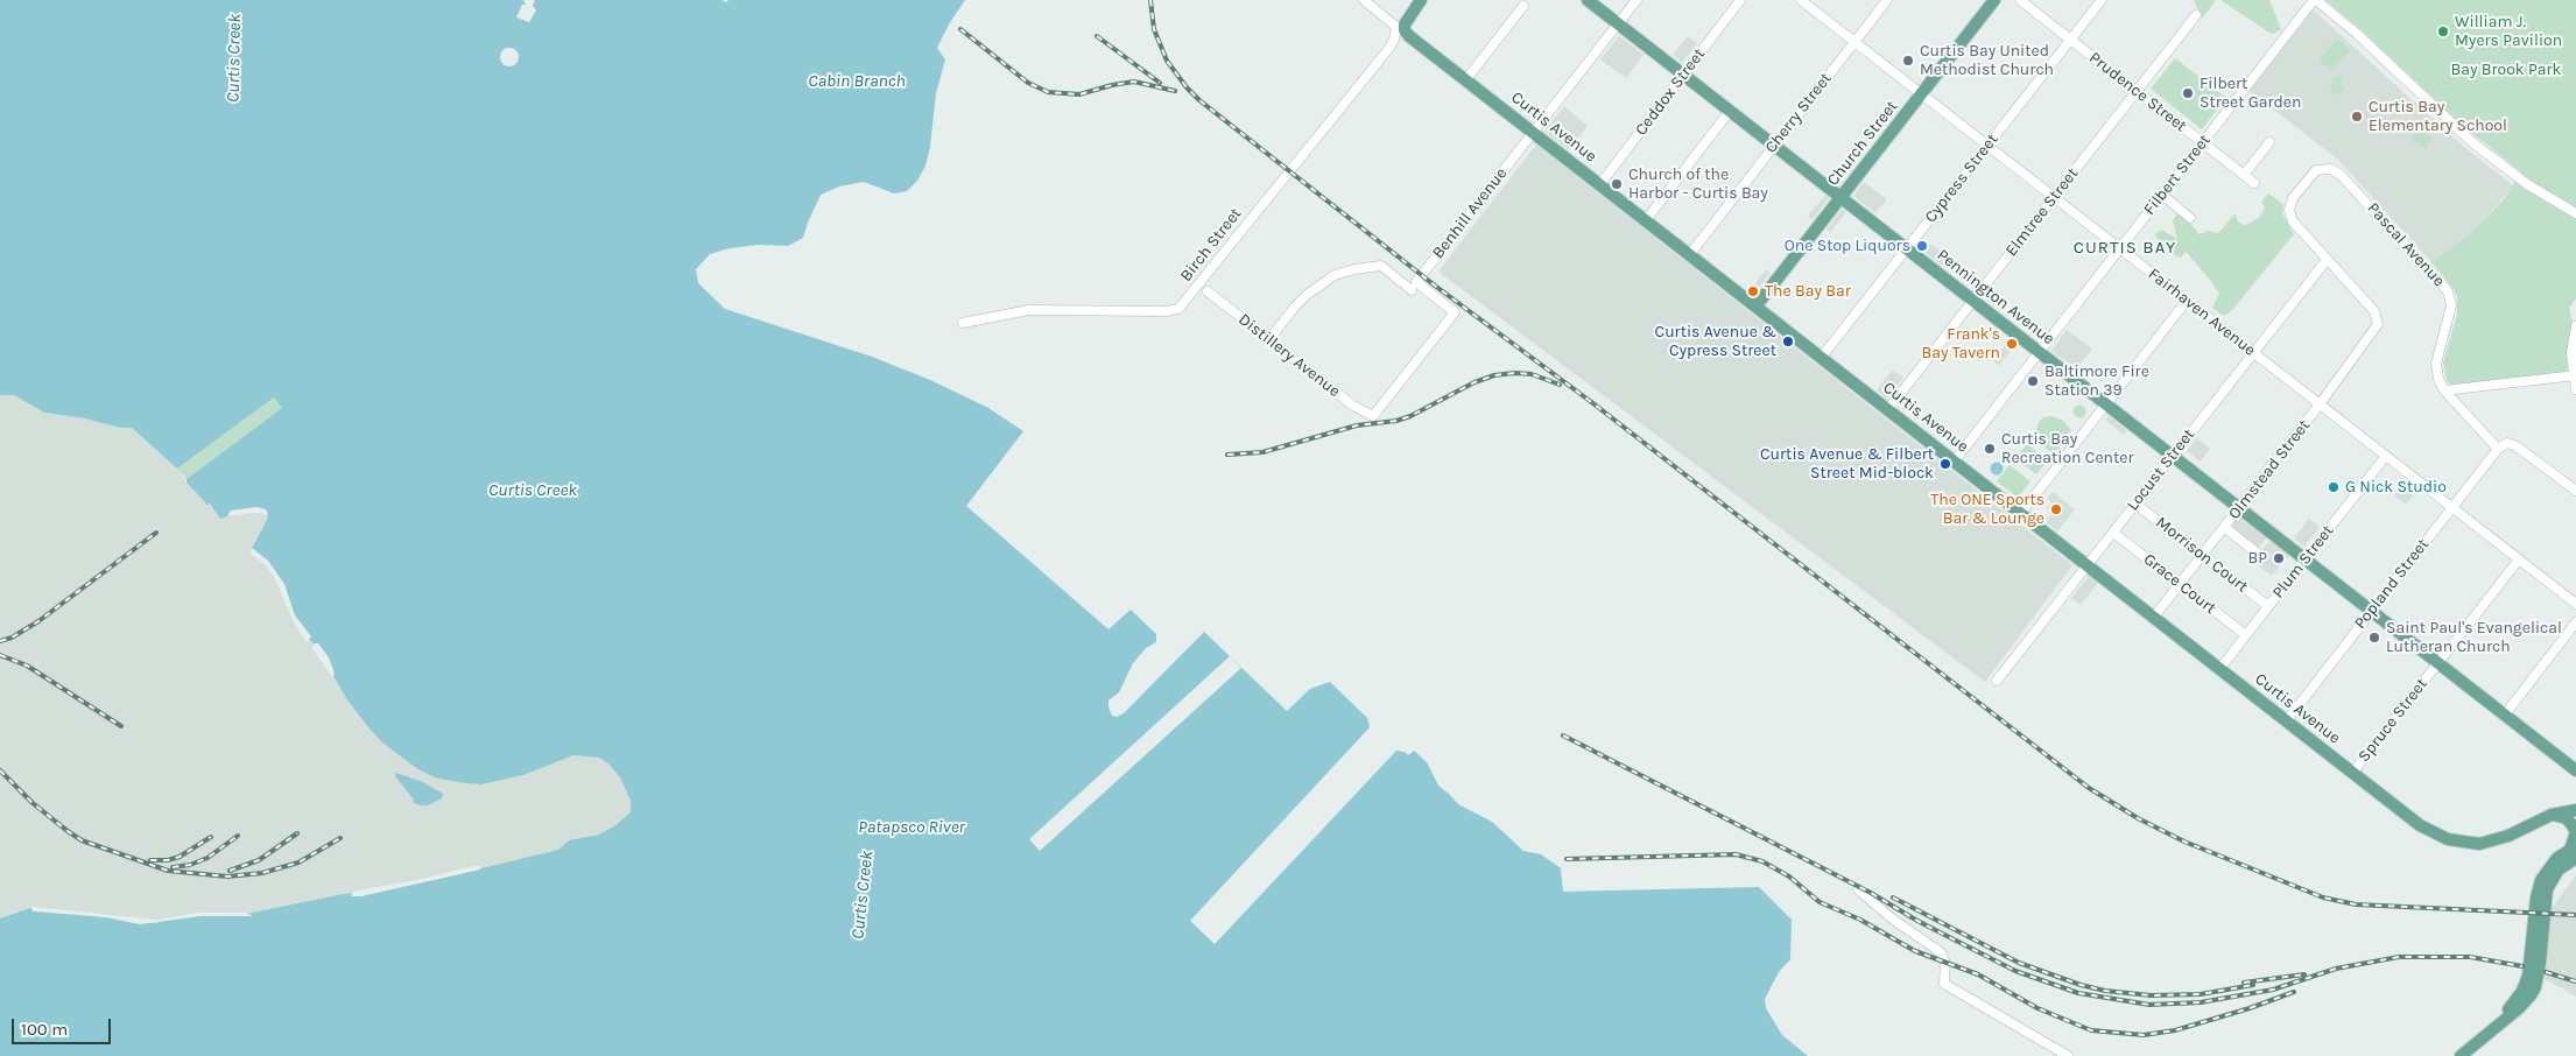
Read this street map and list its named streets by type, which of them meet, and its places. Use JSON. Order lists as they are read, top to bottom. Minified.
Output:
{"streets":{"main road":["Curtis Avenue","Church Street","Birch Street","Pennington Avenue"],"street":["Ceddox Street","Prudence Street","Cherry Street","Filbert Street","Cypress Street","Elmtree Street","Benhill Avenue","Pascal Avenue","Fairhaven Avenue","Distillery Avenue","Locust Street","Olmstead Street","Morrison Court","Plum Street","Grace Court","Popland Street","Spruce Street"]},"crossings":[["Ceddox Street","Curtis Avenue"],["Ceddox Street","Pennington Avenue"],["Prudence Street","Filbert Street"],["Prudence Street","Cypress Street"],["Prudence Street","Elmtree Street"],["Cherry Street","Curtis Avenue"],["Cherry Street","Pennington Avenue"],["Cherry Street","Fairhaven Avenue"],["Curtis Avenue","Church Street"],["Curtis Avenue","Filbert Street"],["Curtis Avenue","Cypress Street"],["Curtis Avenue","Elmtree Street"],["Curtis Avenue","Benhill Avenue"],["Curtis Avenue","Birch Street"],["Curtis Avenue","Locust Street"],["Curtis Avenue","Olmstead Street"],["Curtis Avenue","Plum Street"],["Curtis Avenue","Popland Street"],["Curtis Avenue","Spruce Street"],["Church Street","Pennington Avenue"],["Church Street","Fairhaven Avenue"],["Filbert Street","Pennington Avenue"],["Filbert Street","Fairhaven Avenue"],["Cypress Street","Pennington Avenue"],["Cypress Street","Fairhaven Avenue"],["Elmtree Street","Pennington Avenue"],["Elmtree Street","Fairhaven Avenue"],["Benhill Avenue","Pennington Avenue"],["Benhill Avenue","Distillery Avenue"],["Pascal Avenue","Locust Street"],["Pascal Avenue","Olmstead Street"],["Pascal Avenue","Popland Street"],["Pennington Avenue","Locust Street"],["Pennington Avenue","Olmstead Street"],["Pennington Avenue","Plum Street"],["Pennington Avenue","Popland Street"],["Pennington Avenue","Spruce Street"],["Fairhaven Avenue","Locust Street"],["Fairhaven Avenue","Olmstead Street"],["Fairhaven Avenue","Plum Street"],["Fairhaven Avenue","Popland Street"],["Fairhaven Avenue","Spruce Street"],["Locust Street","Olmstead Street"],["Locust Street","Morrison Court"],["Locust Street","Grace Court"],["Olmstead Street","Morrison Court"],["Olmstead Street","Grace Court"],["Morrison Court","Plum Street"],["Plum Street","Grace Court"]],"districts":["CURTIS BAY"],"water":["Curtis Creek","Cabin Branch","Patapsco River"],"parks":["Bay Brook Park"],"places":["William J. Myers Pavilion","Curtis Bay United Methodist Church","Filbert Street Garden","Curtis Bay Elementary School","Church of the Harbor - Curtis Bay","One Stop Liquors","The Bay Bar","Curtis Avenue & Cypress Street","Frank's Bay Tavern","Baltimore Fire Station 39","Curtis Bay Recreation Center","Curtis Avenue & Filbert Street Mid-block","G Nick Studio","The ONE Sports Bar & Lounge","BP","Saint Paul's Evangelical Lutheran Church"],"scale_bar":"100 m"}
